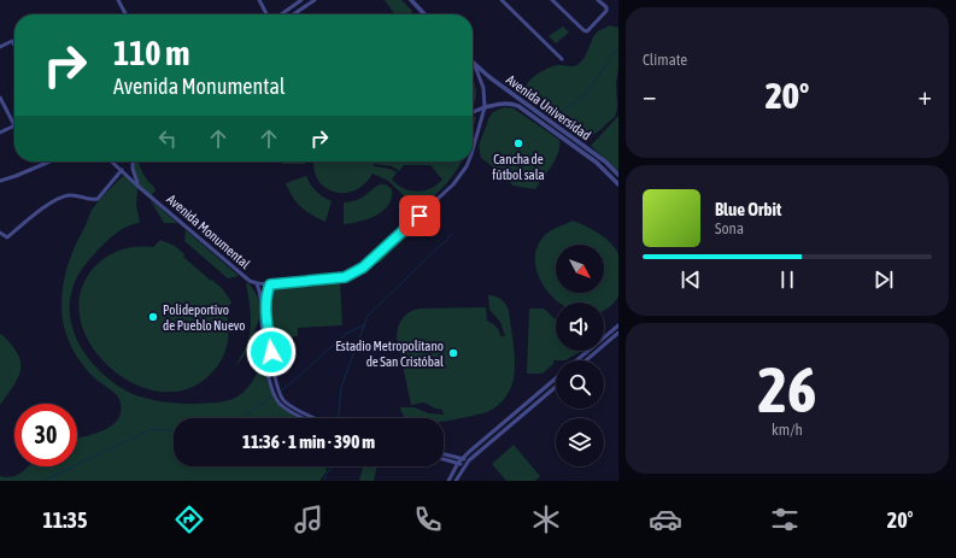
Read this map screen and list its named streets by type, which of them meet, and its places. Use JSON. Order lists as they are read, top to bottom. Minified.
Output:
{"streets":{"street":["Avenida Universidad","Avenida Monumental"]},"crossings":[["Avenida Universidad","Avenida Monumental"]],"places":["Cancha de fútbol sala","Polideportivo de Pueblo Nuevo","Estadio Metropolitano de San Cristóbal"],"north":"bottom right","page":{"tile":["Climate",["26","km/h"]],"turn":["110 m","Avenida Monumental"],"heat":["−","20°","+"],"song":["Blue Orbit","Sona"],"limit":"30","trip":"11:36 · 1 min · 390 m","tabs":["11:35","20°"]}}
